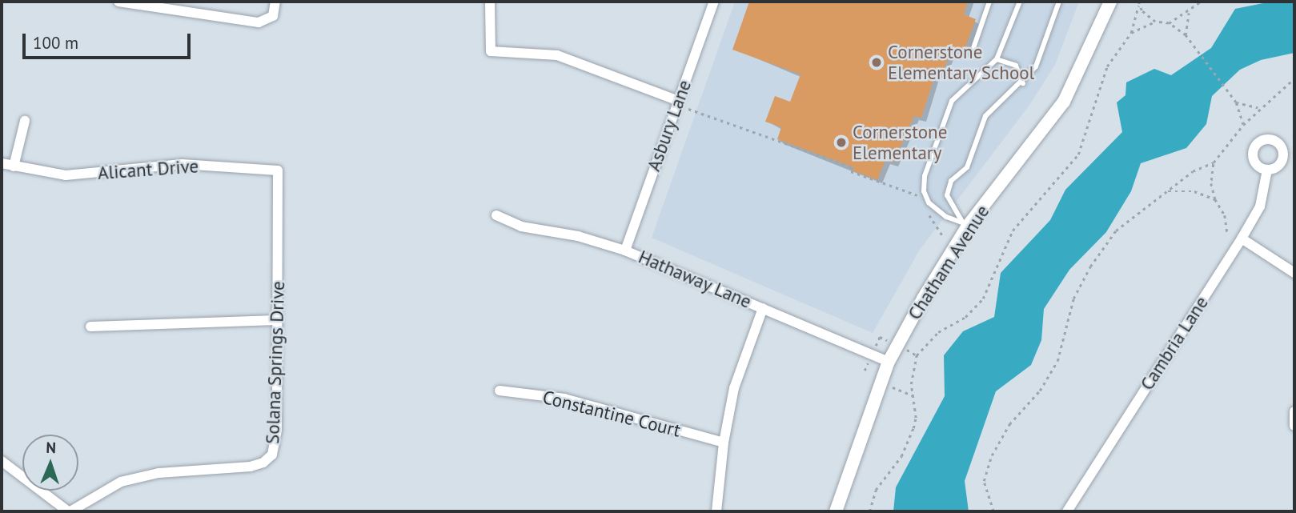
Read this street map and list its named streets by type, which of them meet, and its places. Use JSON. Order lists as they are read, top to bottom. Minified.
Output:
{"streets":{"street":["Asbury Lane","Alicant Drive","Chatham Avenue","Hathaway Lane","Cambria Lane","Solana Springs Drive","Constantine Court"]},"crossings":[["Asbury Lane","Hathaway Lane"],["Alicant Drive","Solana Springs Drive"],["Chatham Avenue","Hathaway Lane"]],"places":["Cornerstone Elementary School","Cornerstone Elementary"],"scale_bar":"100 m","north":"top"}
